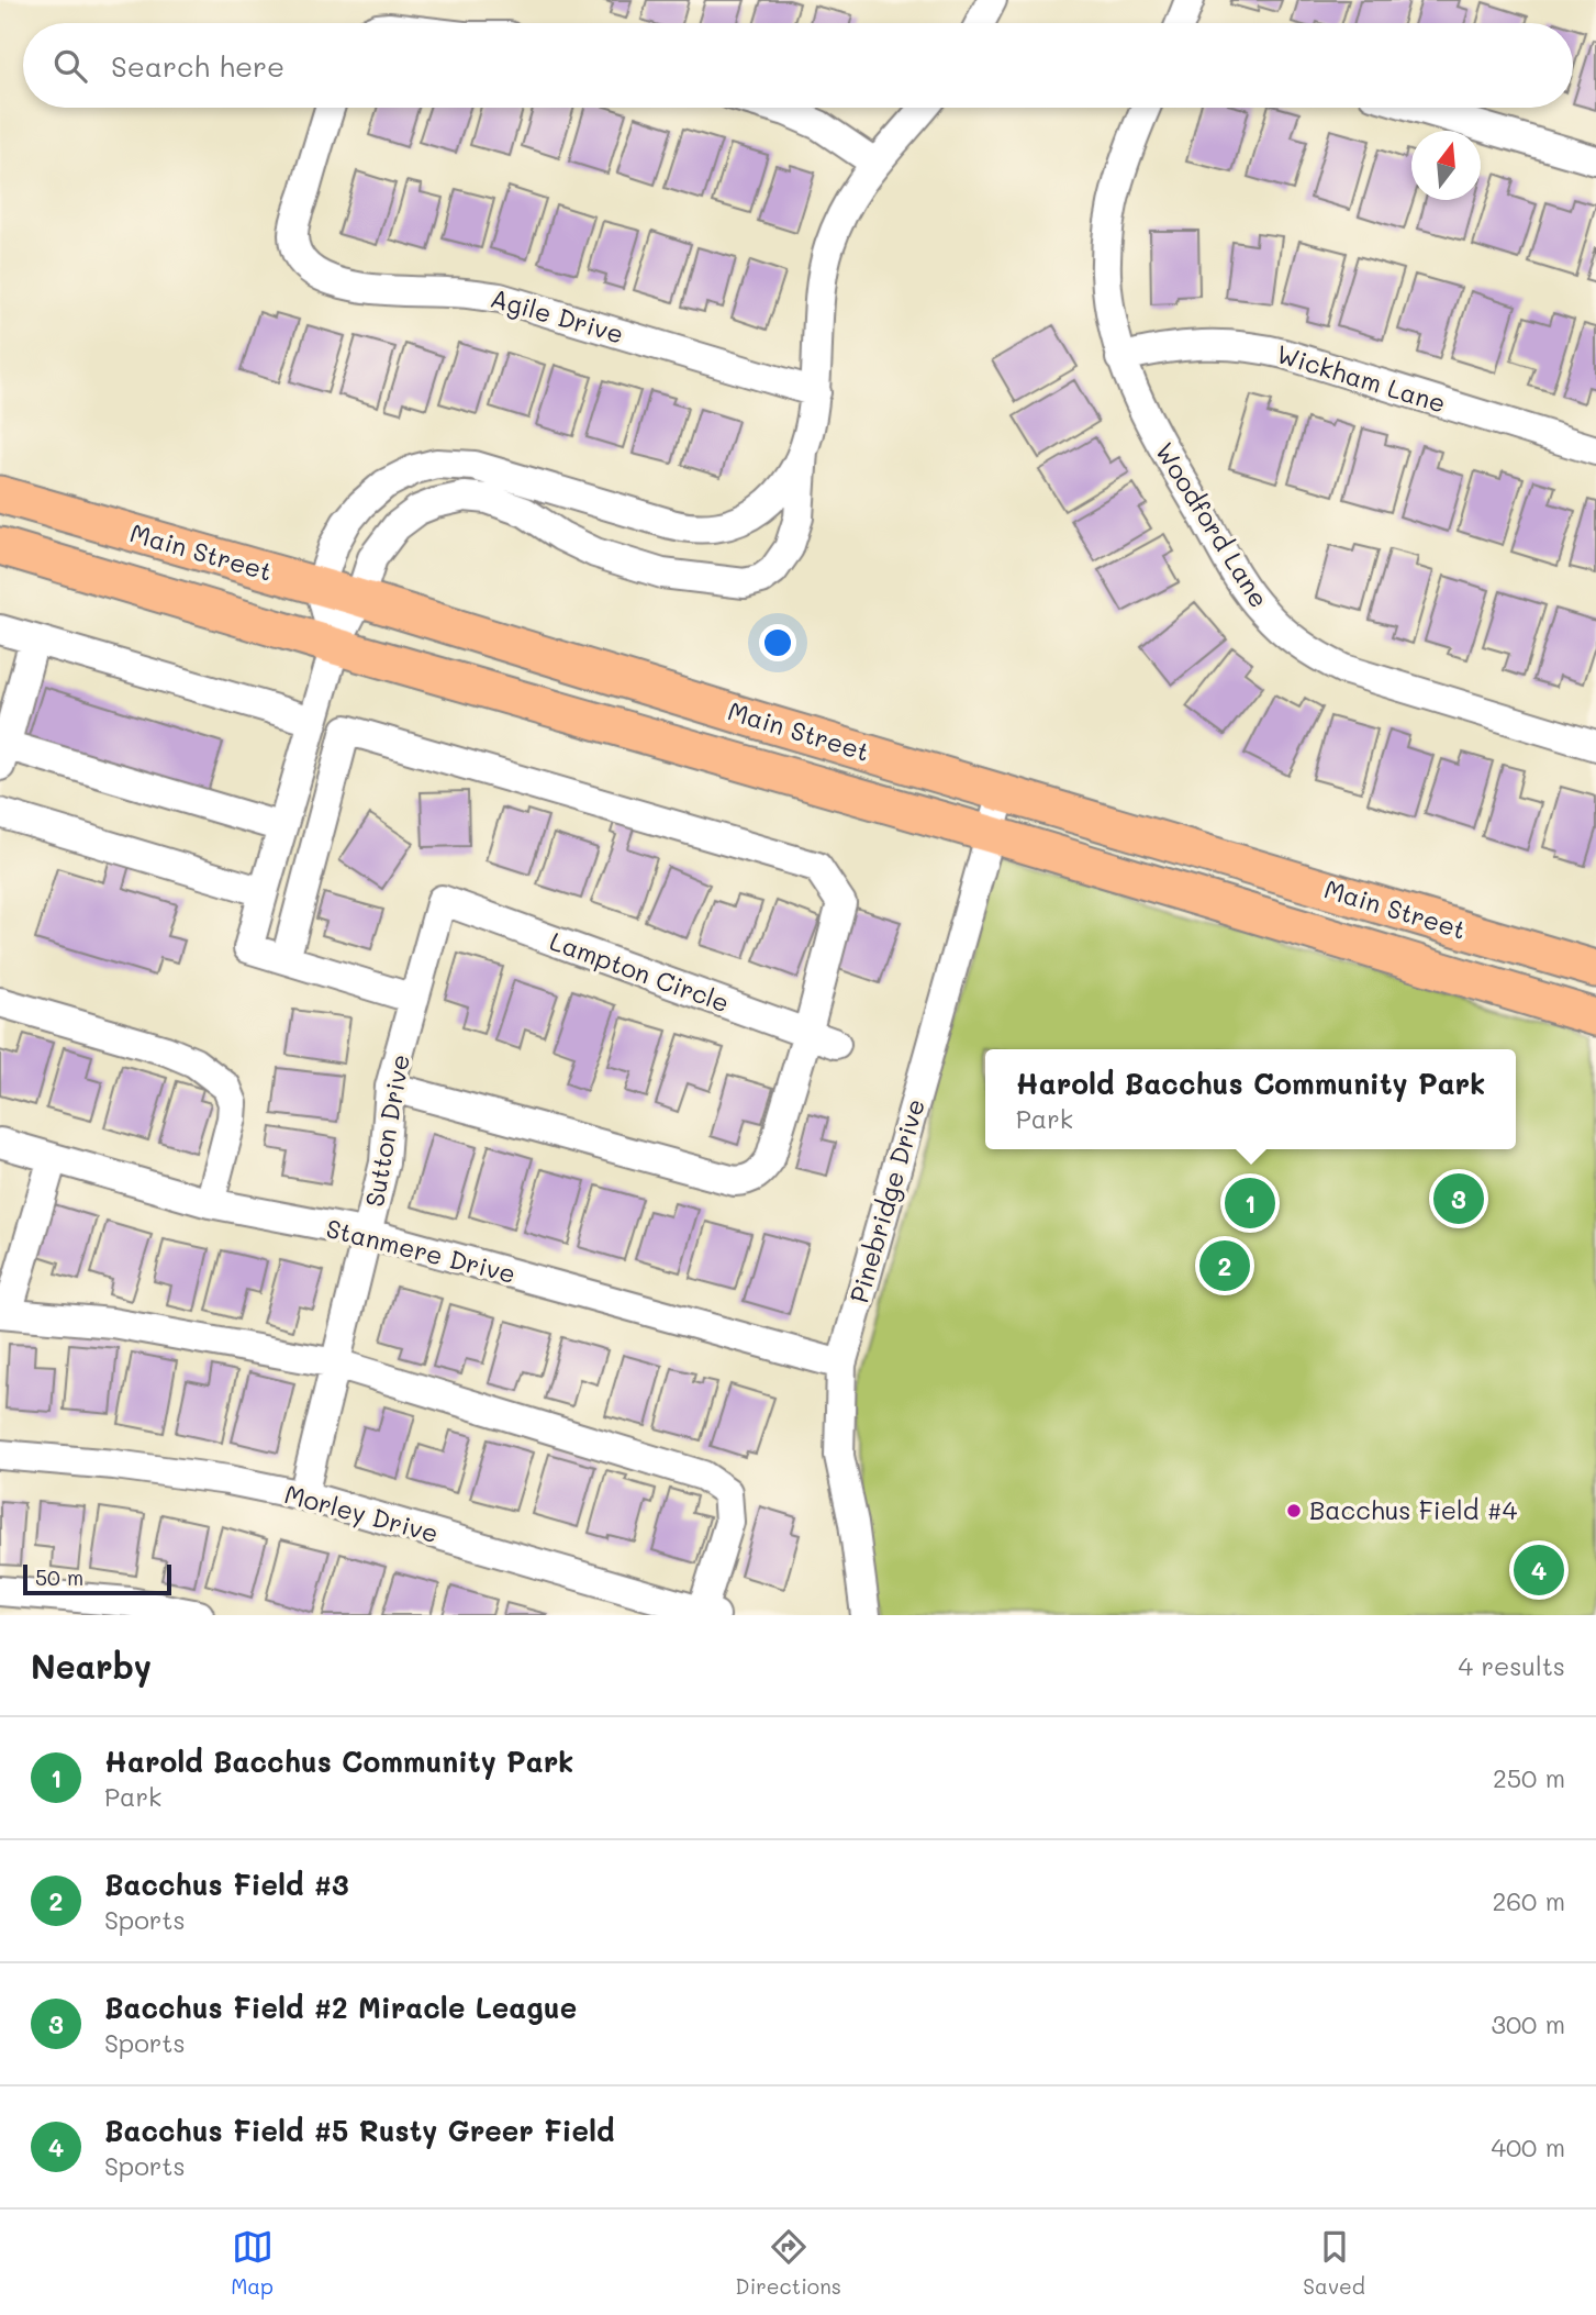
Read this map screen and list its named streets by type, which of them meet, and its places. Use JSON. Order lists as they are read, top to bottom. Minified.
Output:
{"streets":{"main road":["Main Street"],"street":["Agile Drive","Wickham Lane","Woodford Lane","Lampton Circle","Sutton Drive","Pinebridge Drive","Stanmere Drive","Morley Drive"]},"crossings":[["Wickham Lane","Woodford Lane"],["Main Street","Pinebridge Drive"],["Lampton Circle","Sutton Drive"],["Sutton Drive","Stanmere Drive"],["Sutton Drive","Morley Drive"],["Pinebridge Drive","Stanmere Drive"]],"places":["Bacchus Field #4"],"scale_bar":"50 m","north":"top","page":{"search":"Search here","popup":["Harold Bacchus Community Park","Park"],"pins":["3","1","2","4"],"scale":"50 m","heading":["Nearby","4 results"],"list":[{"mark":"1","name":"Harold Bacchus Community Park","note":"Park","value":"250 m"},{"mark":"2","name":"Bacchus Field #3","note":"Sports","value":"260 m"},{"mark":"3","name":"Bacchus Field #2 Miracle League","note":"Sports","value":"300 m"},{"mark":"4","name":"Bacchus Field #5 Rusty Greer Field","note":"Sports","value":"400 m"}],"nav":["Map","Directions","Saved"]}}
